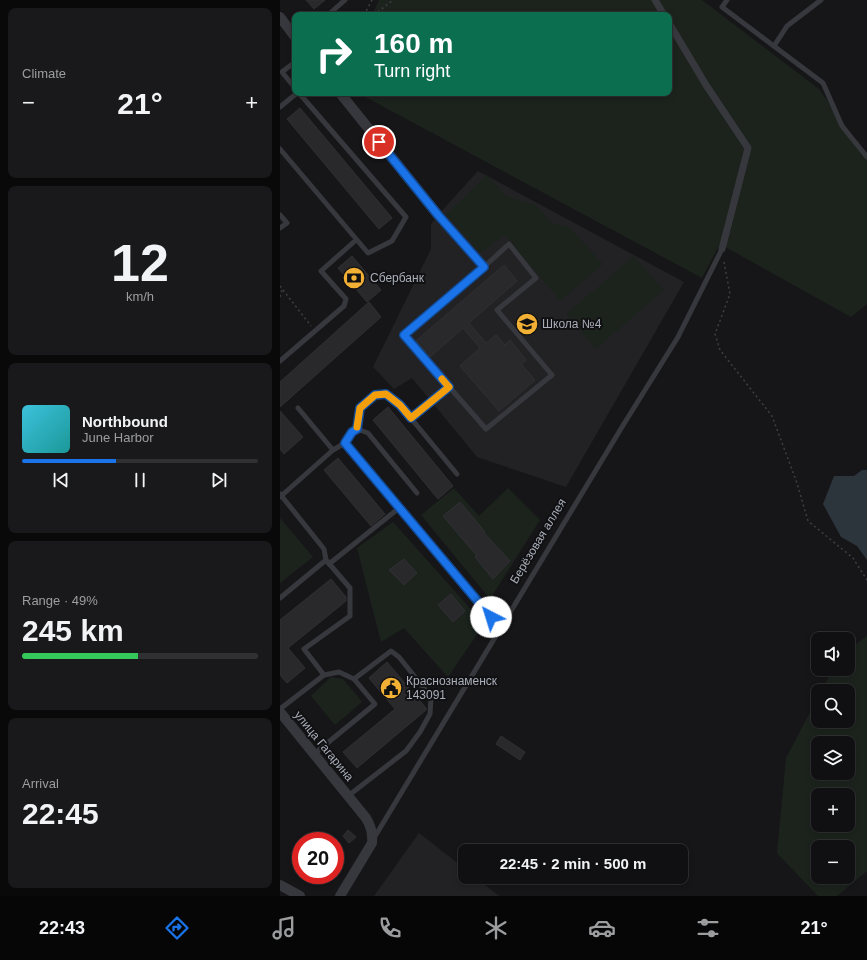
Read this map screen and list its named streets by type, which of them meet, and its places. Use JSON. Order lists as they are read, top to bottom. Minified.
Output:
{"streets":{"street":["улица Гагарина"],"lane":["Берёзовая аллея"]},"crossings":[["Берёзовая аллея","улица Гагарина"]],"places":{"bank":["Сбербанк"],"school or university":["Школа №4"],"public building":["Краснознаменск 143091"]},"page":{"tile":["Climate",["12","km/h"],["Range · 49%","245 km"],["Arrival","22:45"]],"turn":["160 m","Turn right"],"heat":["−","21°","+"],"song":["Northbound","June Harbor"],"map_buttons":["+","−"],"limit":"20","trip":"22:45 · 2 min · 500 m","tabs":["22:43","21°"]}}
